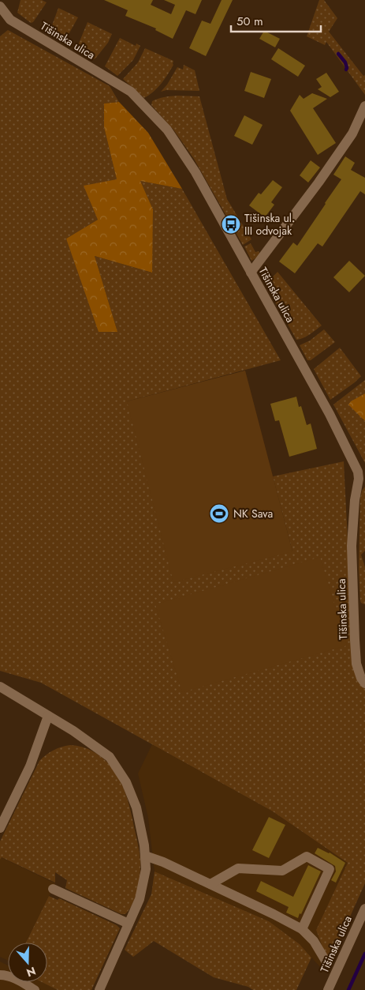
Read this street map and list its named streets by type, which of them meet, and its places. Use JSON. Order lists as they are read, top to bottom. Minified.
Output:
{"streets":{"street":["Tišinska ulica"]},"places":{"bus stop":["Tišinska ul. III odvojak"],"sports":["NK Sava"]},"scale_bar":"50 m","north":"bottom"}
